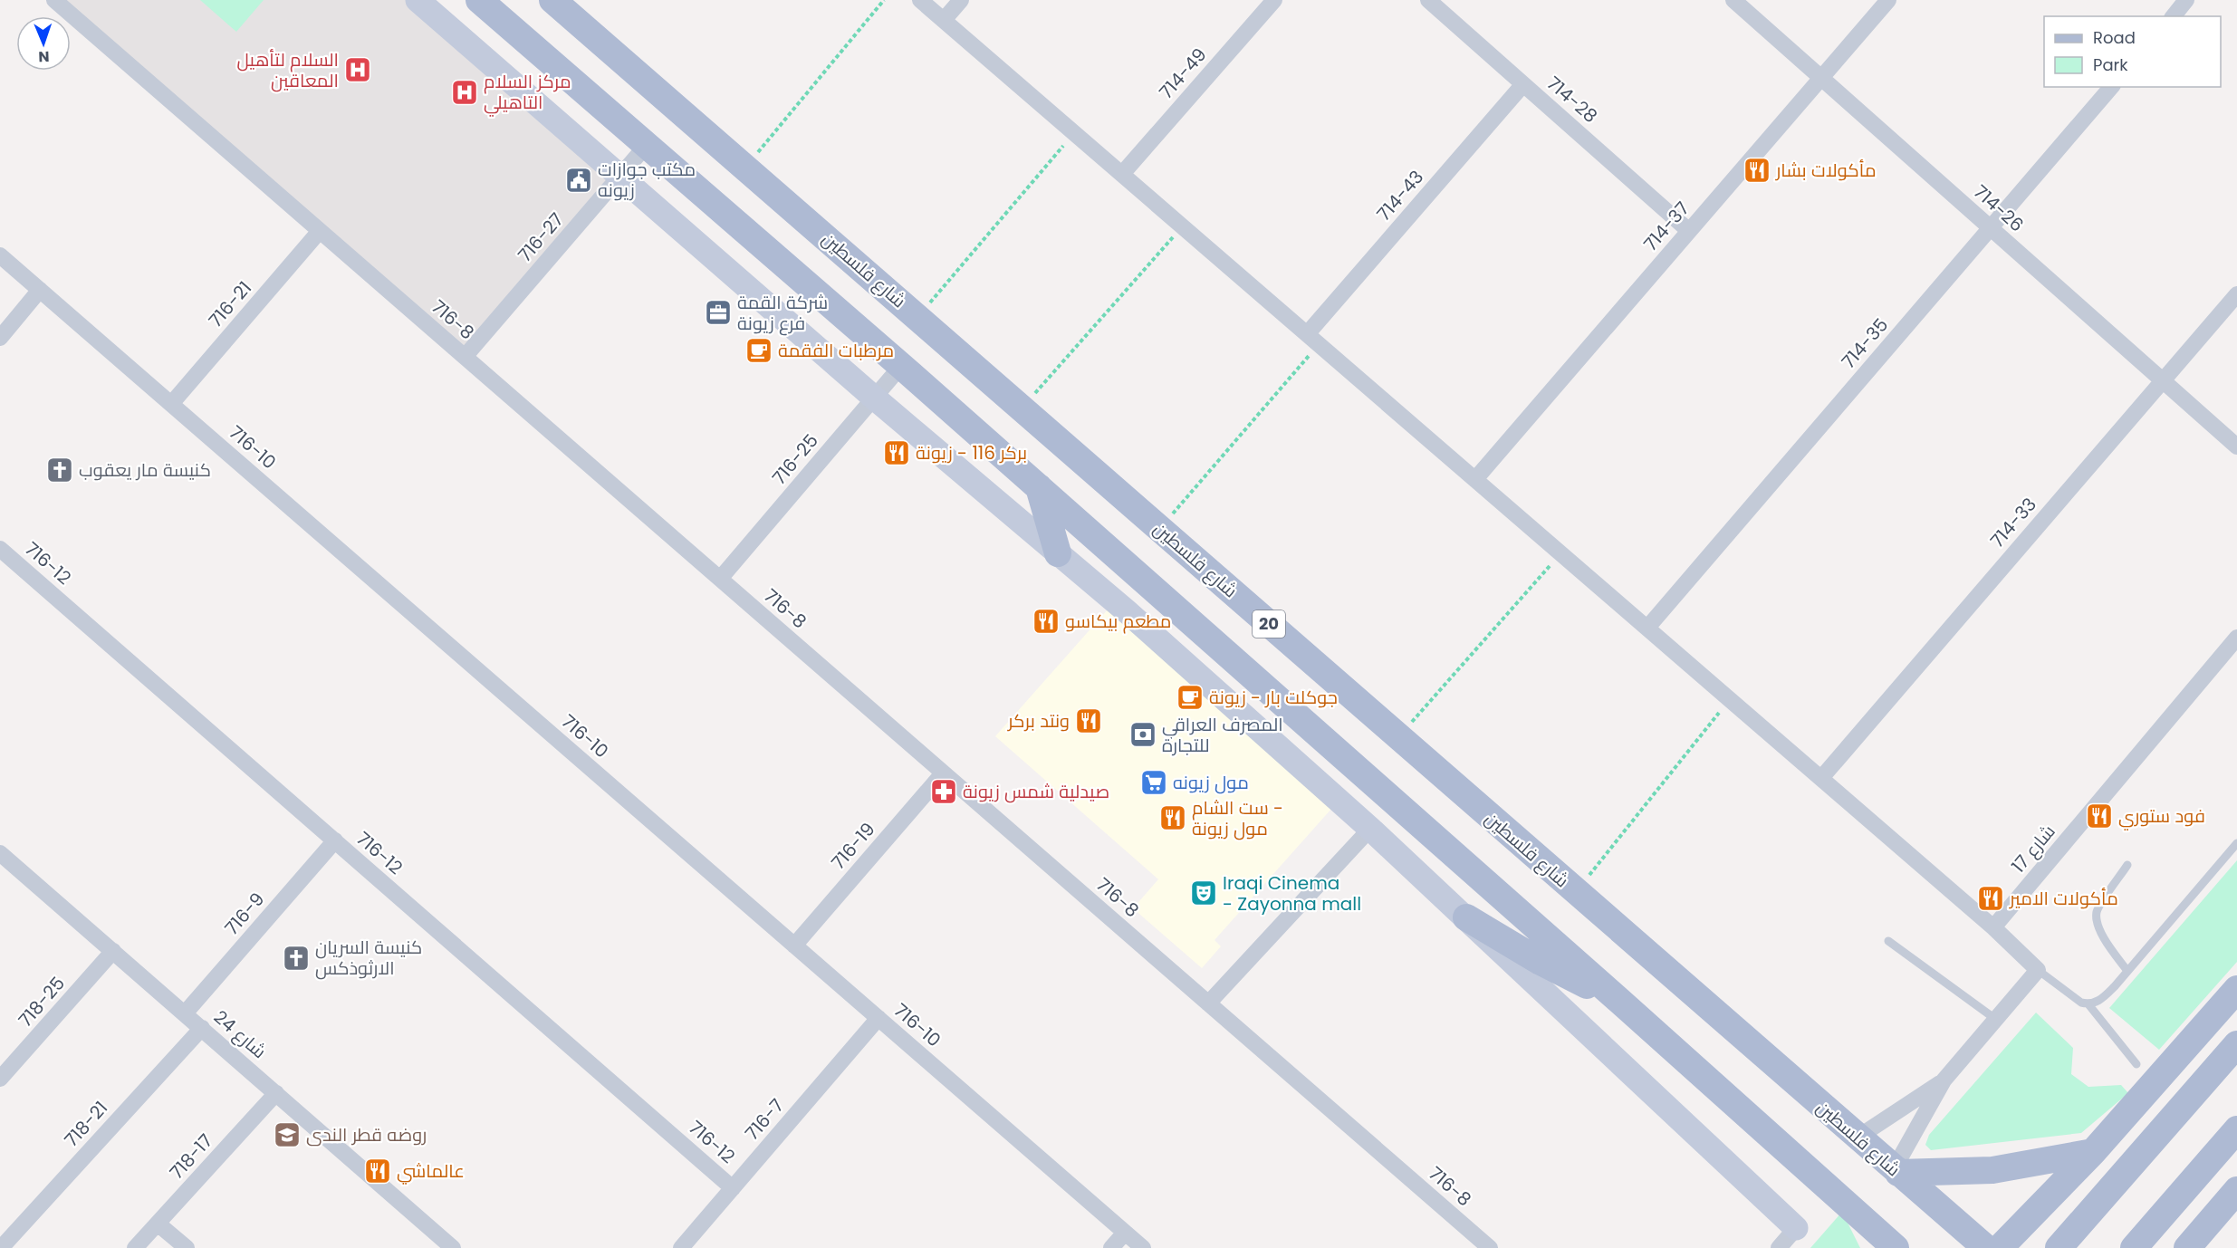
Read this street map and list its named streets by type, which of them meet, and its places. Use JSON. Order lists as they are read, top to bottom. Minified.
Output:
{"streets":{"main road":["شارع فلسطين","20"],"street":["714-49","714-28","714-43","714-26","714-37","716-27","716-21","716-8","714-35","716-10","716-25","714-33","716-12","716-19","شارع 17","716-9","718-25","شارع 24","716-7","718-21","718-17"]},"crossings":[["714-28","714-43"],["714-28","714-37"],["714-26","714-37"],["714-26","714-35"],["714-26","714-33"],["716-27","716-8"],["716-21","716-8"],["716-21","716-10"],["716-8","716-25"],["716-8","716-19"],["716-10","716-19"],["716-10","716-7"],["716-12","716-9"],["716-12","716-7"],["716-9","شارع 24"],["718-25","شارع 24"],["شارع 24","718-21"],["شارع 24","718-17"]],"places":{"hospital":["السلام لتأهيل المعاقين","مركز السلام التاهيلي"],"restaurant":["مأكولات بشار","بركر 116 - زيونة","مطعم بيكاسو","ونتد بركر","فود ستوري","ست الشام - مول زيونة","مأكولات الامير","عالماشي"],"public building":["مكتب جوازات زيونه"],"office":["شركة القمة فرع زيونة"],"cafe":["مرطبات الفقمة","جوكلت بار - زيونة"],"church":["كنيسة مار يعقوب","كنيسة السريان الارثوذكس"],"bank":["المصرف العراقي للتجارة"],"supermarket":["مول زيونه"],"pharmacy":["صيدلية شمس زيونة"],"theatre":["Iraqi Cinema - Zayonna mall"],"school or university":["روضه قطر الندى"]},"legend":["Road","Park"],"north":"bottom"}
